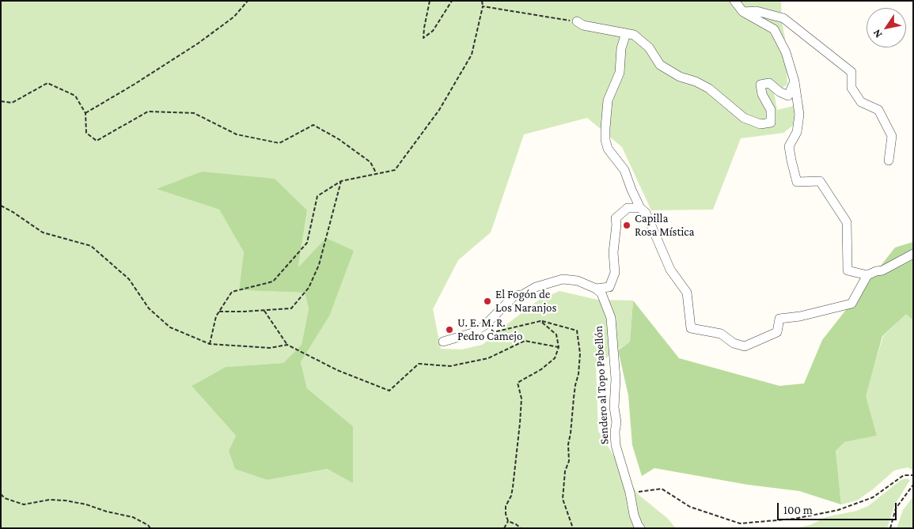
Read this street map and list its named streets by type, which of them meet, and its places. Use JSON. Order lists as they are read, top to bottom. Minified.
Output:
{"streets":{"street":["Sendero al Topo Pabellón"]},"places":["Capilla Rosa Mística","El Fogón de Los Naranjos","U. E. M. R. Pedro Camejo"],"scale_bar":"100 m","north":"bottom left"}
